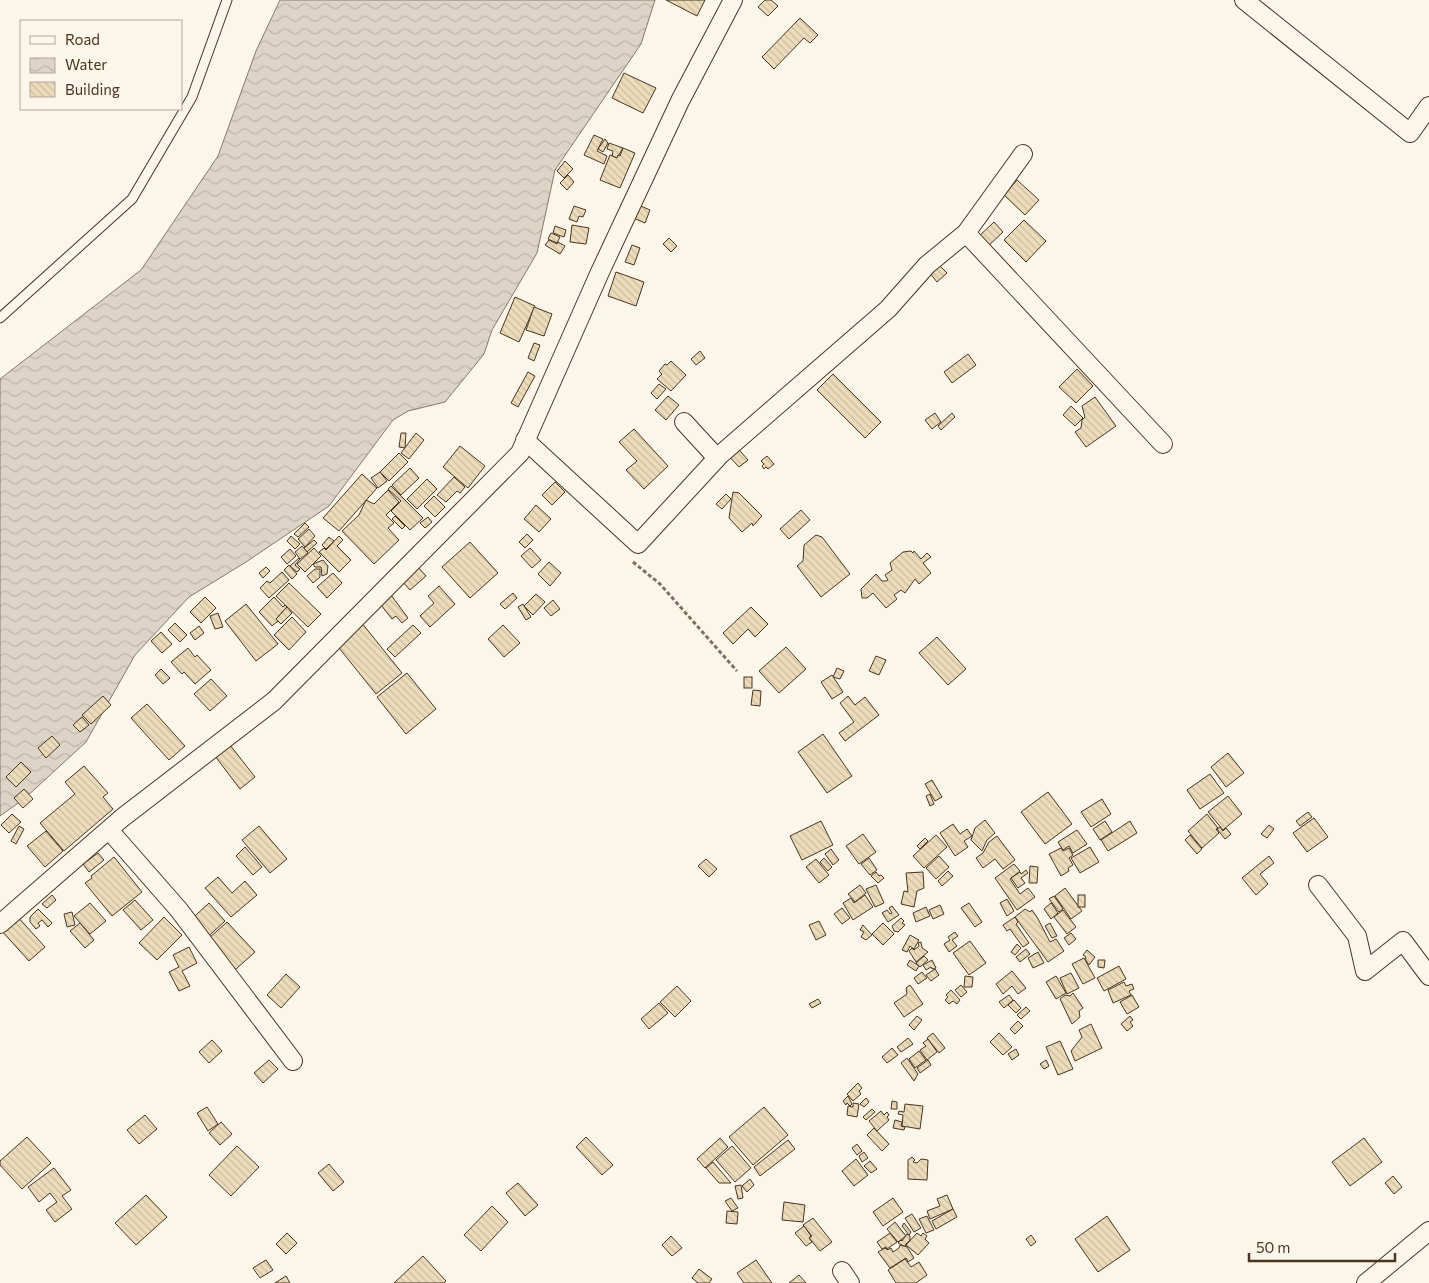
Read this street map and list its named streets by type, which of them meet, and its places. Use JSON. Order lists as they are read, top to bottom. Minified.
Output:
{"legend":["Road","Water","Building"],"scale_bar":"50 m"}
